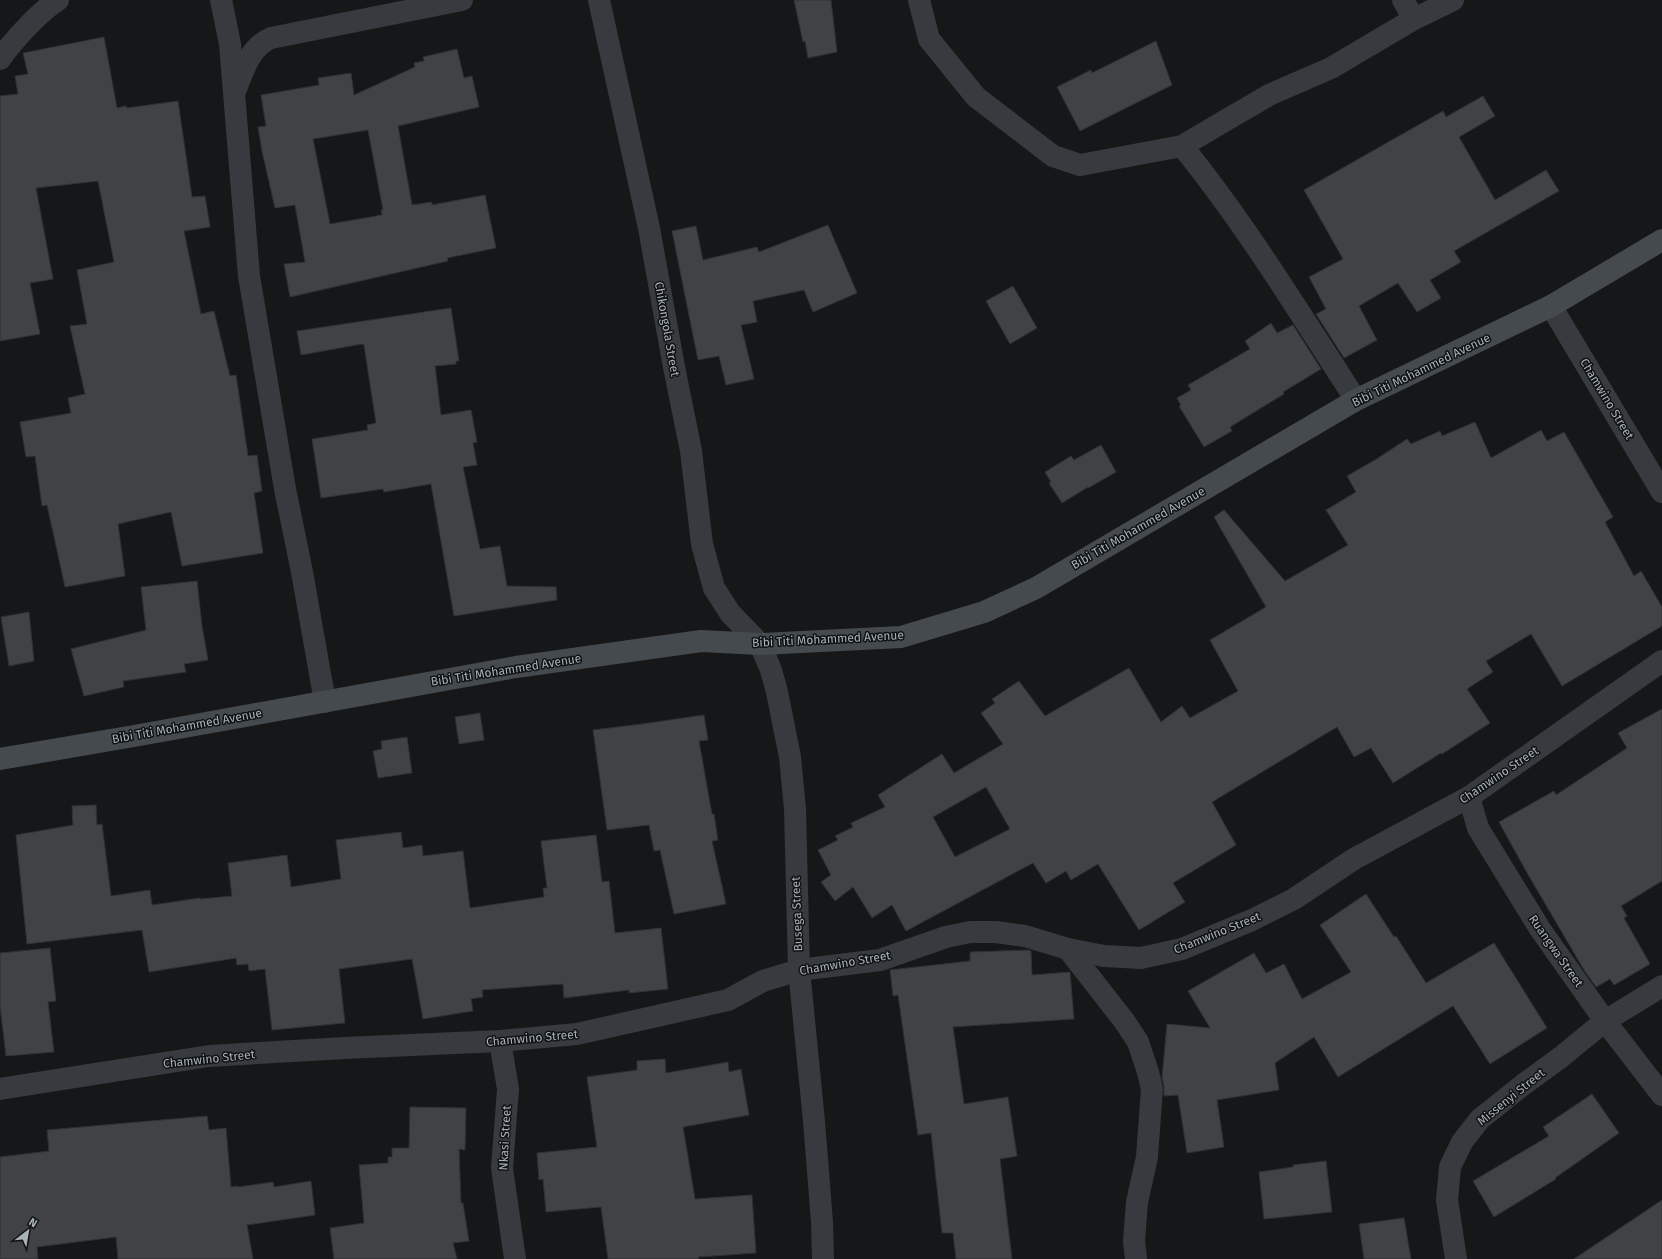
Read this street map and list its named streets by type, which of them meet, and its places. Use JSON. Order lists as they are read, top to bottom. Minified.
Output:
{"streets":{"street":["Chikongola Street","Bibi Titi Mohammed Avenue","Chamwino Street","Busega Street","Ruangwa Street","Missenyi Street","Nkasi Street"]},"crossings":[["Chikongola Street","Bibi Titi Mohammed Avenue"],["Chikongola Street","Busega Street"],["Bibi Titi Mohammed Avenue","Chamwino Street"],["Bibi Titi Mohammed Avenue","Busega Street"],["Chamwino Street","Busega Street"],["Chamwino Street","Ruangwa Street"],["Chamwino Street","Nkasi Street"],["Ruangwa Street","Missenyi Street"]],"north":"top right"}
